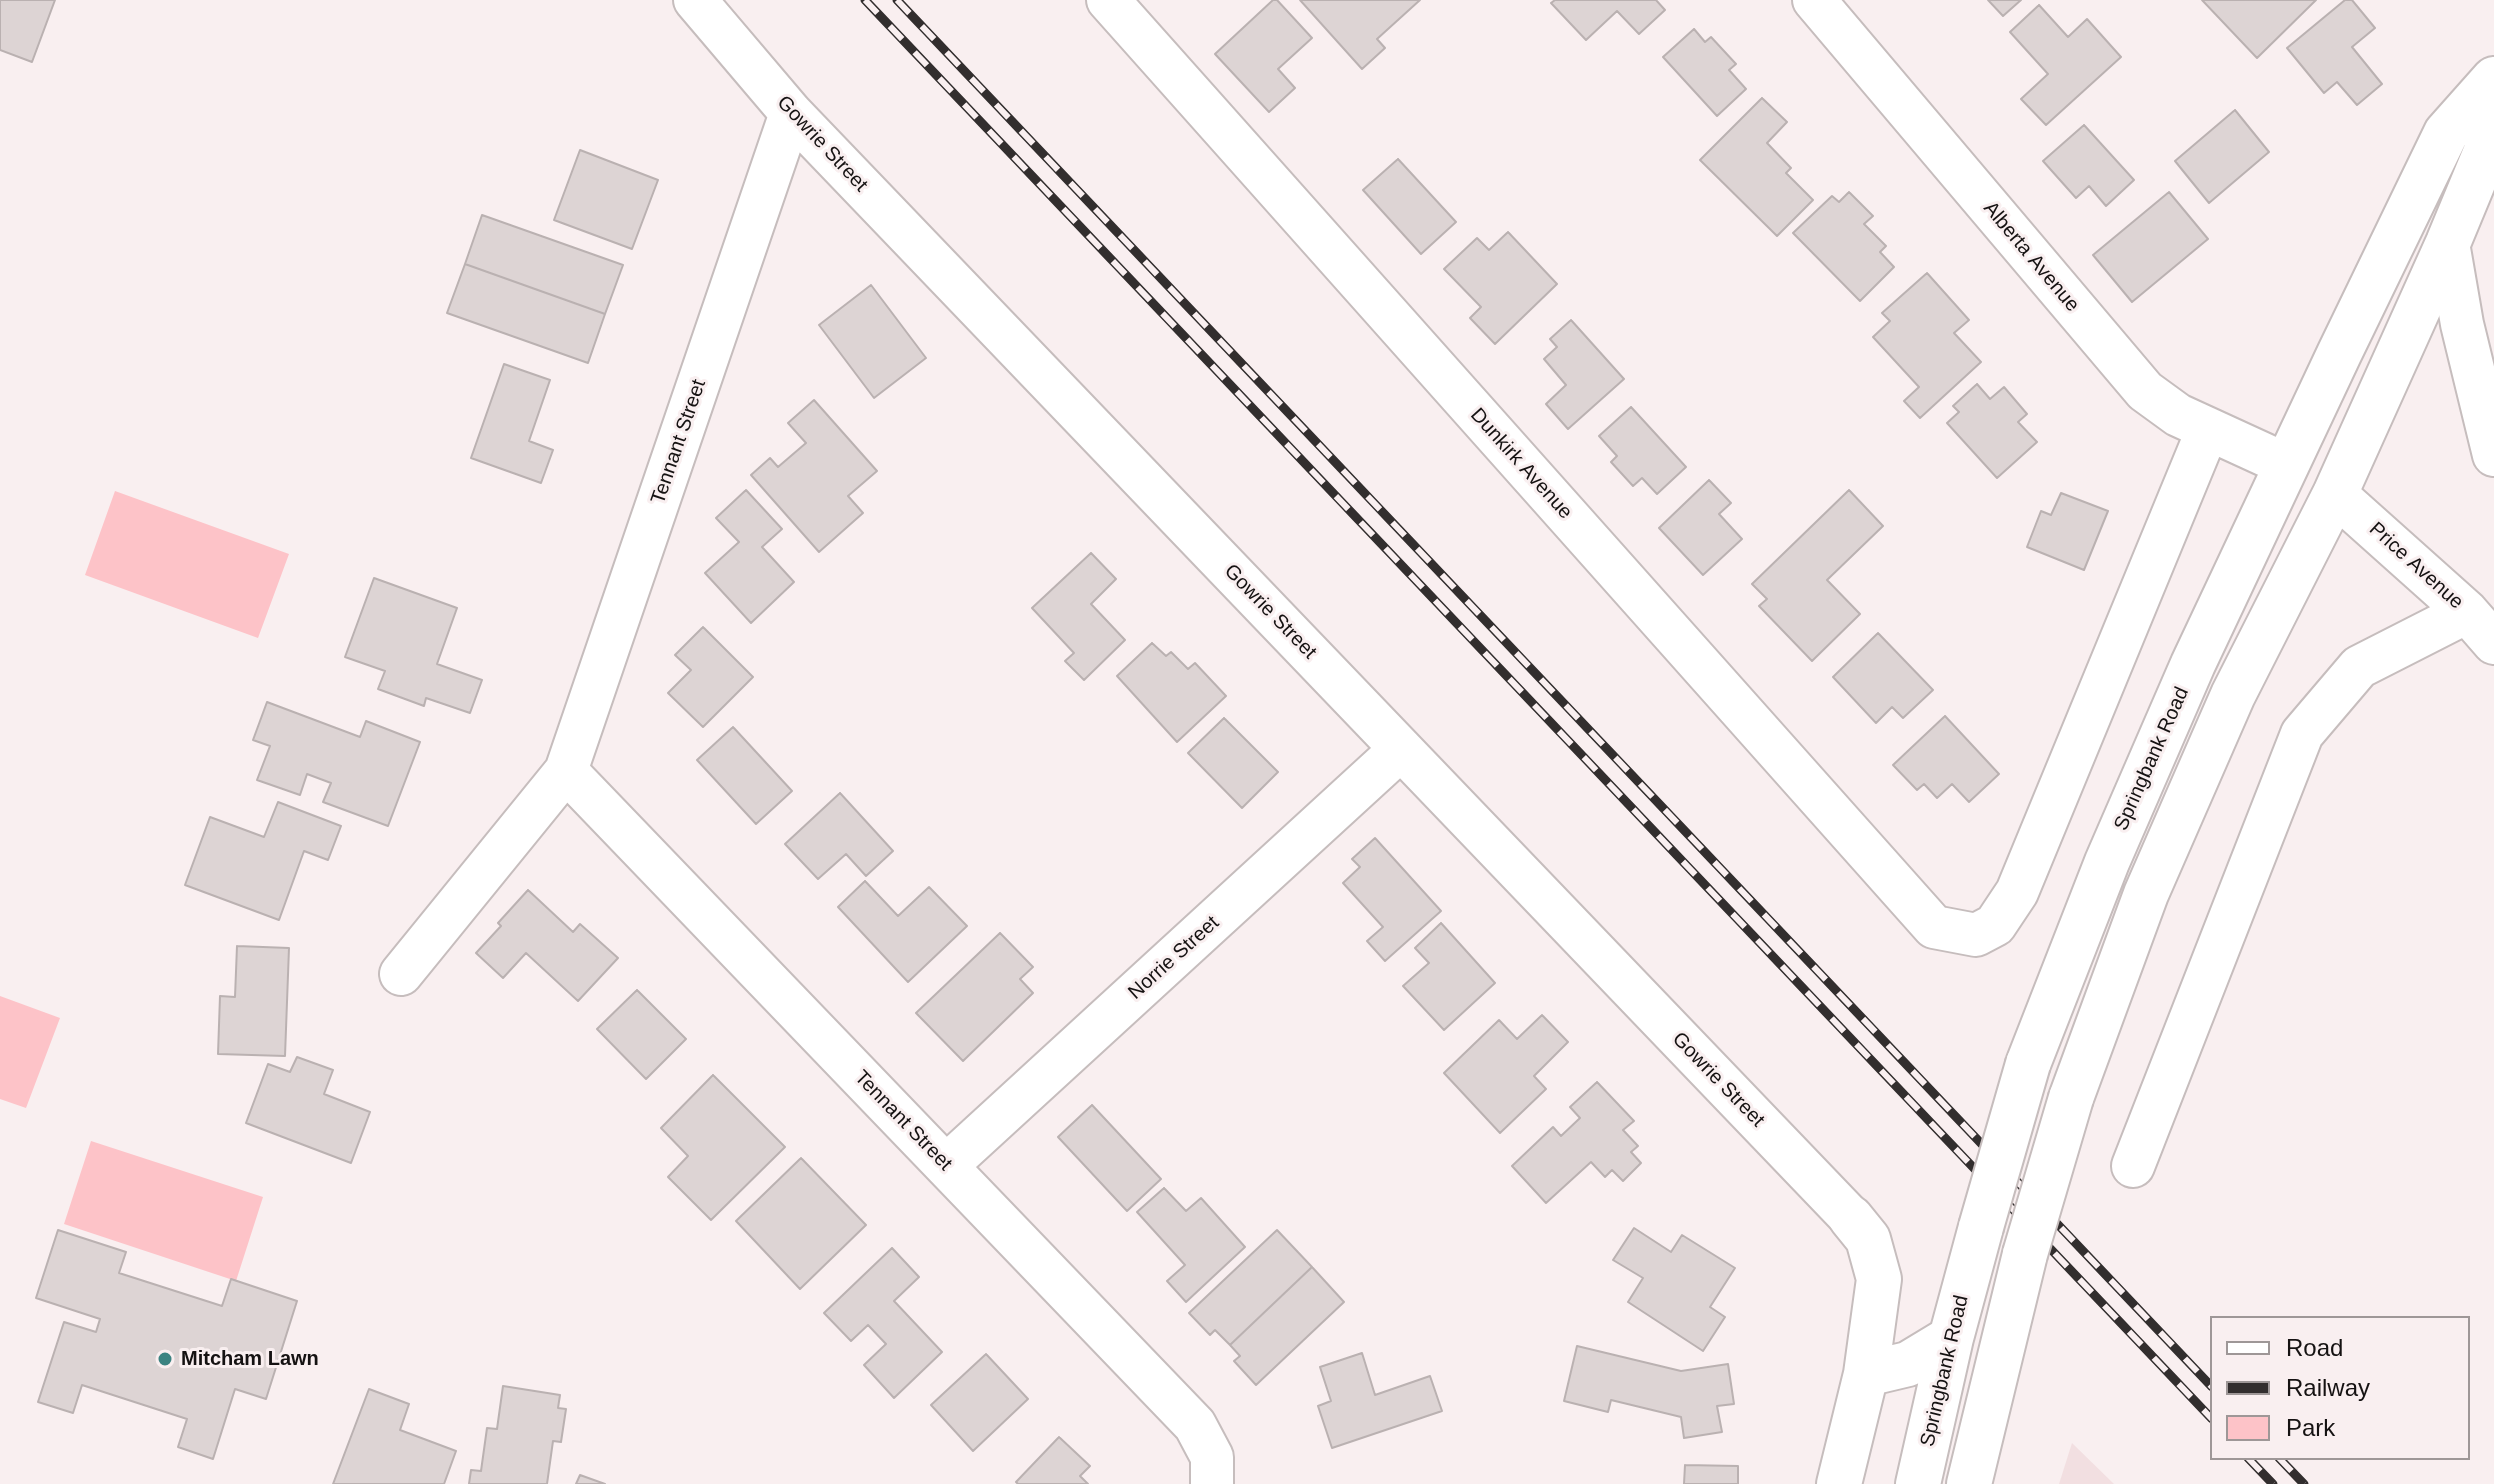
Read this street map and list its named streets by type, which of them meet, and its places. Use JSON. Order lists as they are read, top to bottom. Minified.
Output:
{"streets":{"main road":["Springbank Road"],"street":["Gowrie Street","Alberta Avenue","Tennant Street","Dunkirk Avenue","Price Avenue","Norrie Street"]},"crossings":[["Gowrie Street","Tennant Street"],["Gowrie Street","Norrie Street"],["Alberta Avenue","Dunkirk Avenue"],["Alberta Avenue","Springbank Road"],["Tennant Street","Norrie Street"]],"places":["Mitcham Lawn"],"legend":["Road","Railway","Park"]}
